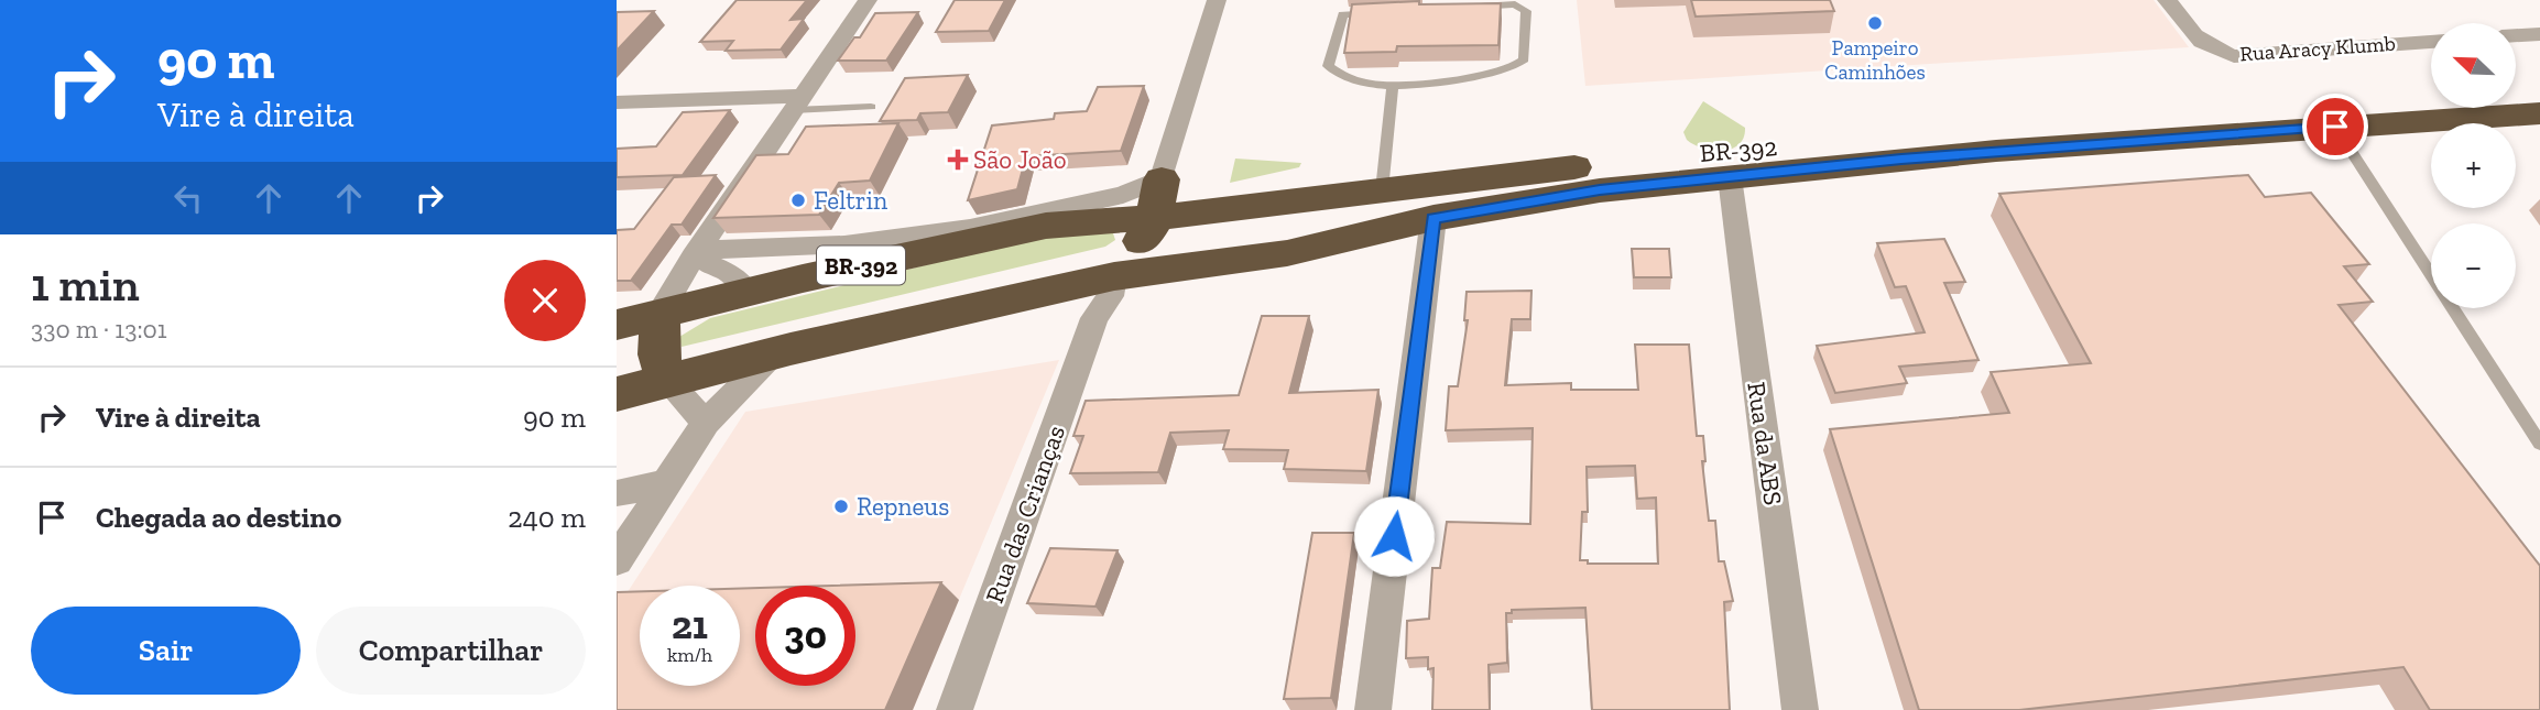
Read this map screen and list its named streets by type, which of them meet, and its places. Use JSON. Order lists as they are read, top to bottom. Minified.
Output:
{"streets":{"highway":["BR-392"],"street":["Rua Aracy Klumb","Rua da ABS","Rua das Crianças"]},"crossings":[["BR-392","Rua da ABS"],["BR-392","Rua das Crianças"]],"places":{"other":["Pampeiro Caminhões","Feltrin","Repneus"],"health":["São João"]},"north":"top left","page":{"turn":["90 m","Vire à direita"],"map_buttons":["+","−"],"heading":["1 min","330 m · 13:01"],"list":[{"name":"Vire à direita","value":"90 m"},{"name":"Chegada ao destino","value":"240 m"}],"speed":"21 km/h","limit":"30","buttons":["Sair","Compartilhar"]}}
